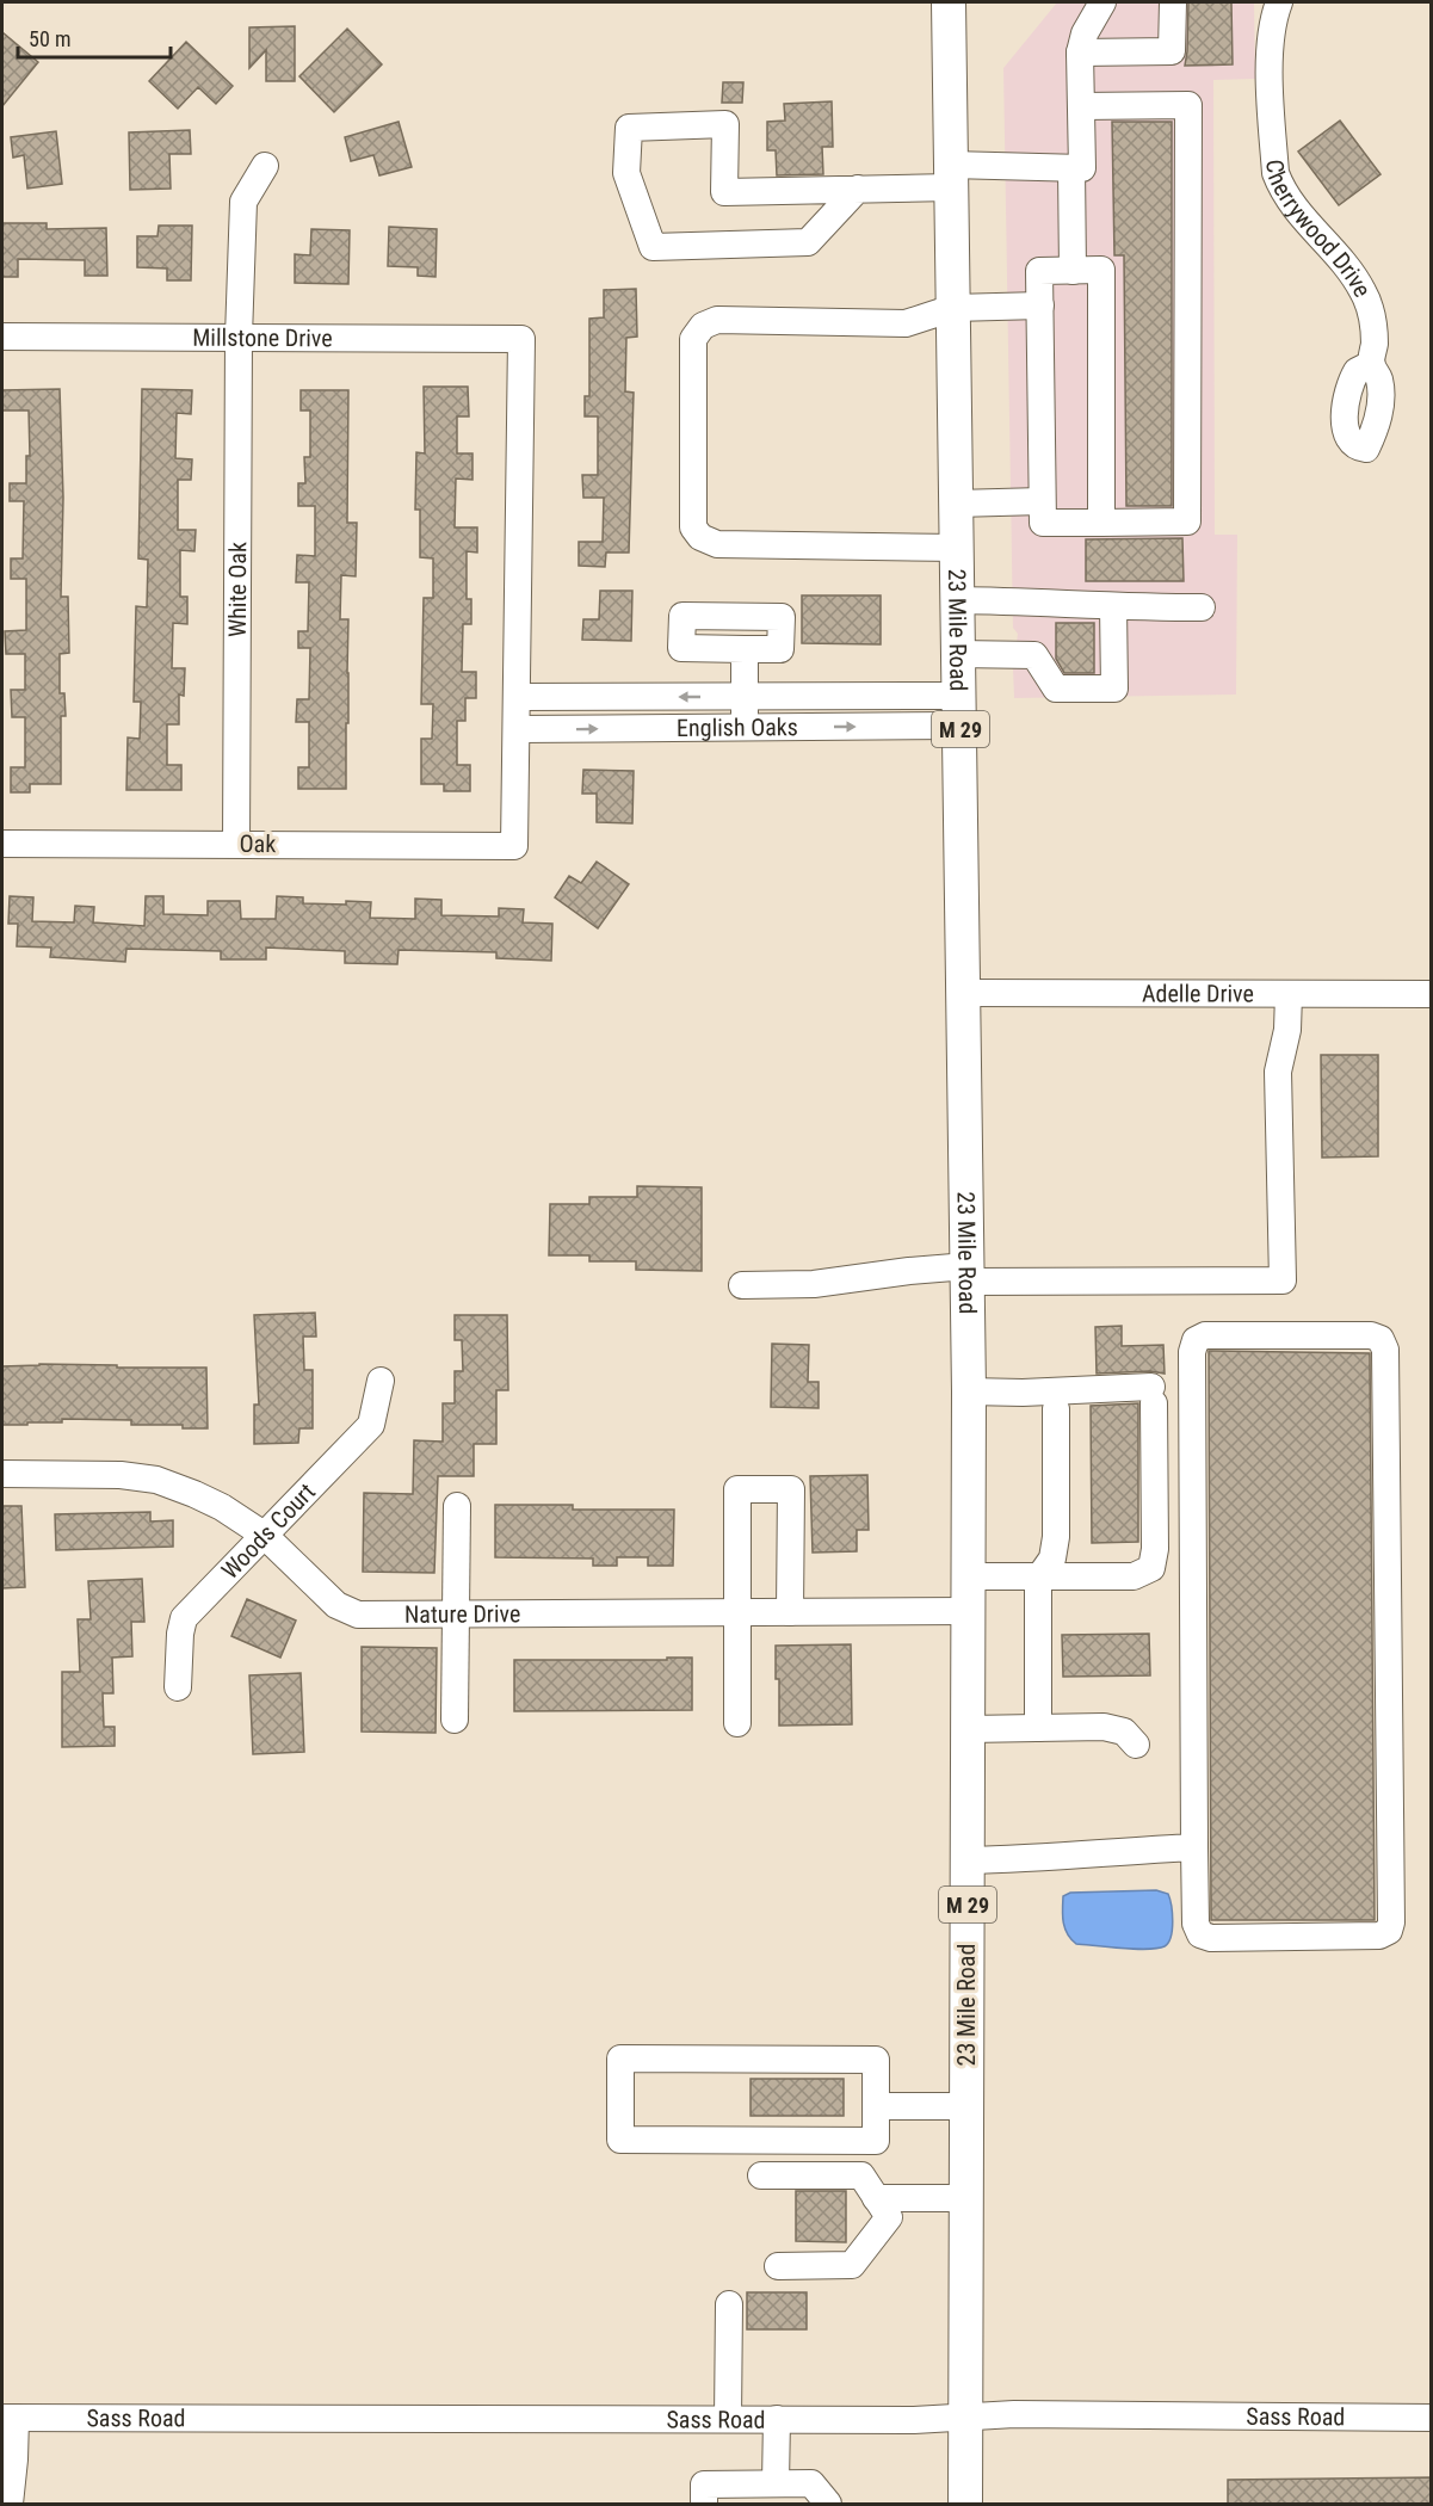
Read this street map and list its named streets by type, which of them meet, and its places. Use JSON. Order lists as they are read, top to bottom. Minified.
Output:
{"streets":{"main road":["23 Mile Road","M 29"],"street":["Cherrywood Drive","Millstone Drive","White Oak","English Oaks","Oak","Adelle Drive","Woods Court","Nature Drive","Sass Road"]},"crossings":[["Millstone Drive","White Oak"],["Millstone Drive","English Oaks"],["White Oak","Oak"],["23 Mile Road","English Oaks"],["23 Mile Road","Adelle Drive"],["23 Mile Road","Nature Drive"],["23 Mile Road","Sass Road"],["English Oaks","Oak"],["Woods Court","Nature Drive"]],"scale_bar":"50 m"}
